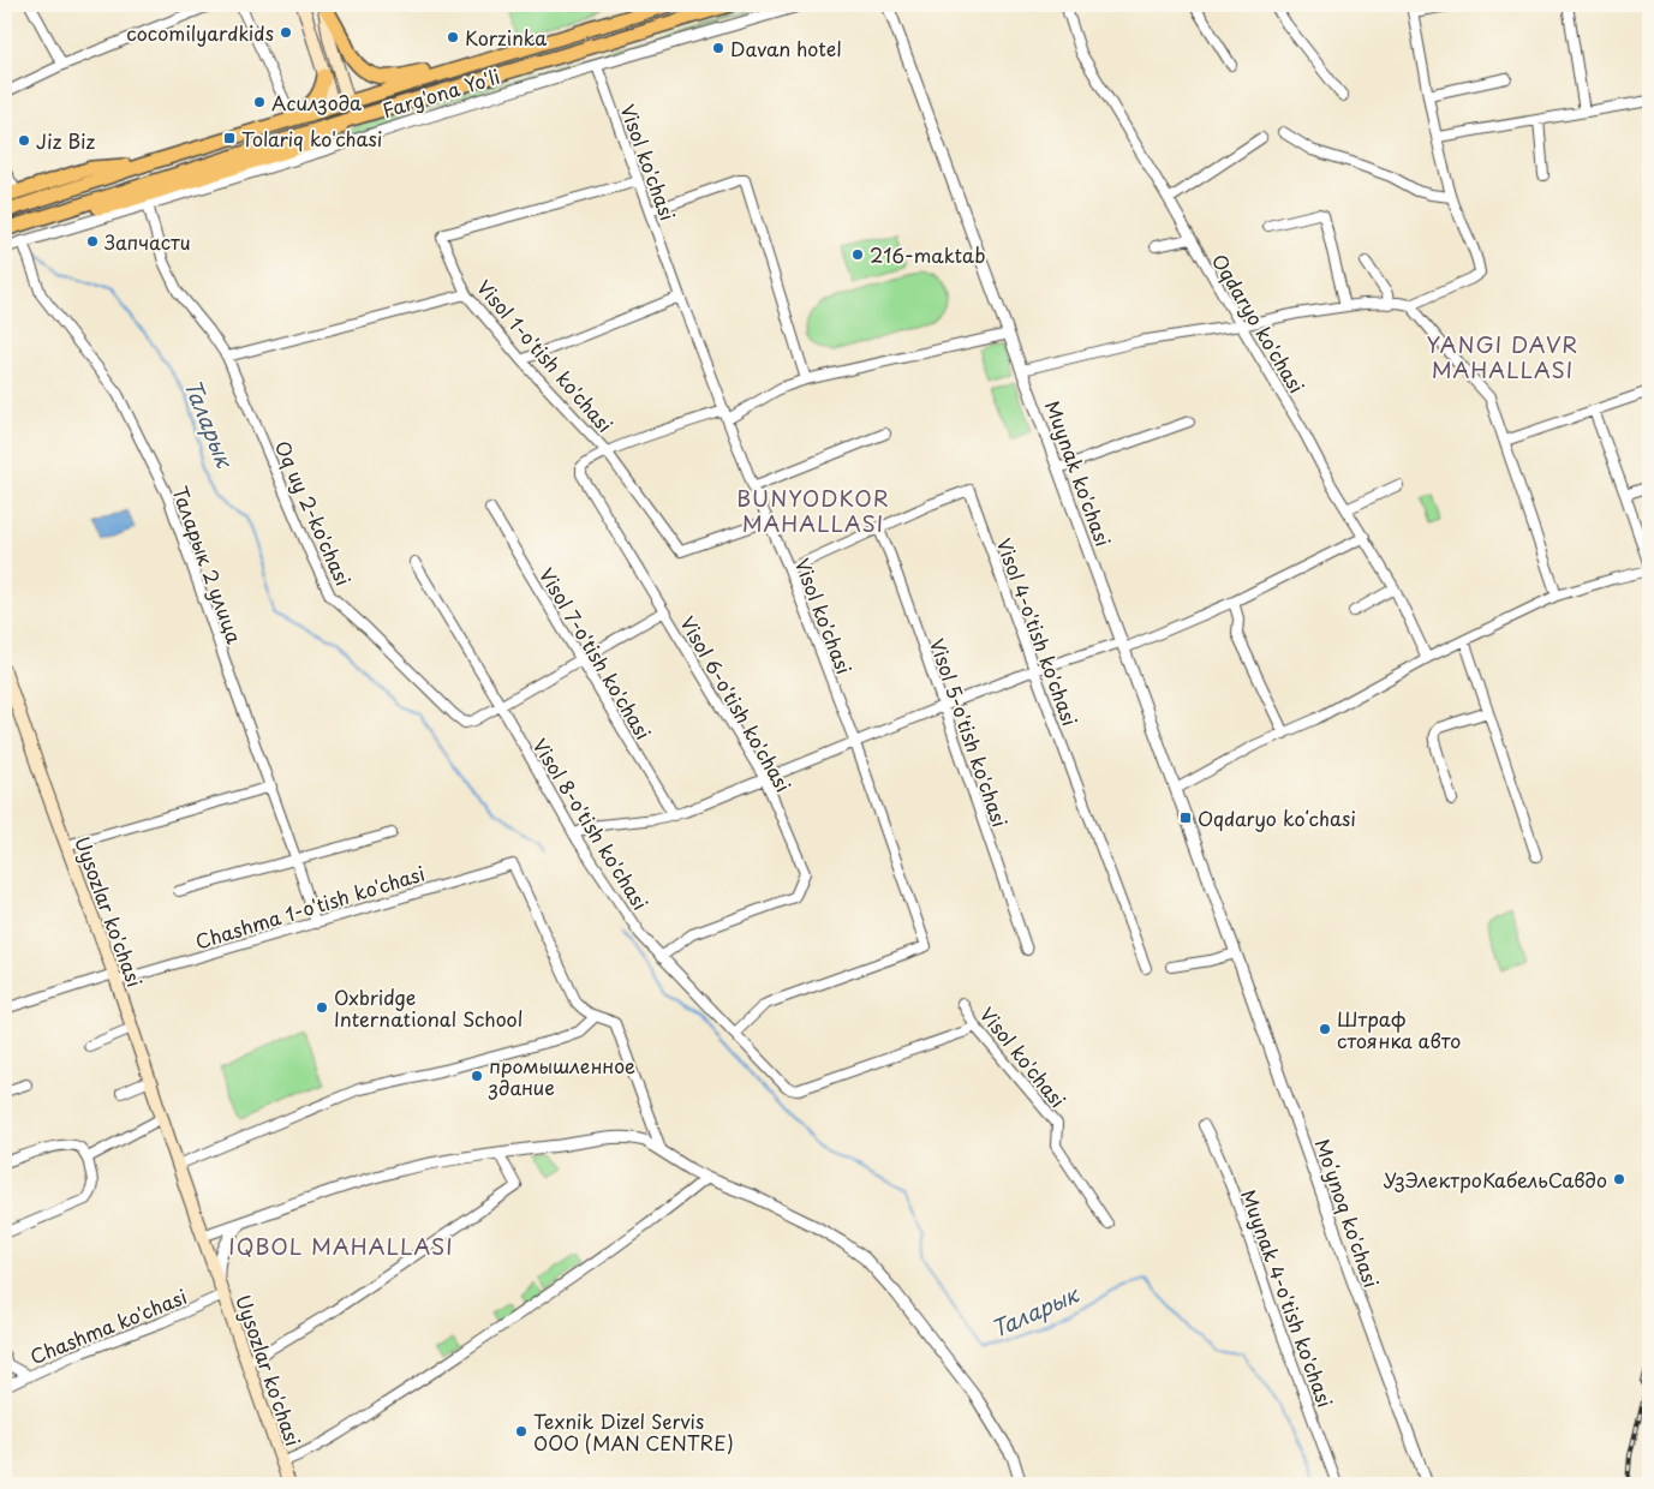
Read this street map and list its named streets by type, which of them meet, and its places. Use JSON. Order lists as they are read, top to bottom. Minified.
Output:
{"streets":{"main road":["Farg'ona Yo'li","Uysozlar ko'chasi"],"street":["Visol ko'chasi","Oqdaryo ko'chasi","Visol 1-o'tish ko'chasi","Muynak ko'chasi","Oq uy 2-ko'chasi","Таларык 2 улица","Visol 4-o'tish ko'chasi","Visol 7-o'tish ko'chasi","Visol 6-o'tish ko'chasi","Visol 5-o'tish ko'chasi","Visol 8-o'tish ko'chasi","Chashma 1-o'tish ko'chasi","Moʻynoq ko'chasi","Muynak 4-o'tish ko'chasi","Chashma ko'chasi"]},"crossings":[["Farg'ona Yo'li","Visol ko'chasi"],["Farg'ona Yo'li","Oq uy 2-ko'chasi"],["Farg'ona Yo'li","Таларык 2 улица"],["Visol ko'chasi","Visol 1-o'tish ko'chasi"],["Visol ko'chasi","Visol 4-o'tish ko'chasi"],["Visol ko'chasi","Visol 8-o'tish ko'chasi"],["Visol 1-o'tish ko'chasi","Visol 6-o'tish ko'chasi"],["Muynak ko'chasi","Moʻynoq ko'chasi"],["Oq uy 2-ko'chasi","Visol 7-o'tish ko'chasi"],["Oq uy 2-ko'chasi","Visol 6-o'tish ko'chasi"],["Oq uy 2-ko'chasi","Visol 8-o'tish ko'chasi"],["Таларык 2 улица","Chashma 1-o'tish ko'chasi"],["Visol 4-o'tish ko'chasi","Visol 5-o'tish ko'chasi"],["Visol 6-o'tish ko'chasi","Visol 8-o'tish ko'chasi"],["Chashma 1-o'tish ko'chasi","Uysozlar ko'chasi"],["Uysozlar ko'chasi","Chashma ko'chasi"]],"districts":["YANGI DAVR MAHALLASI","BUNYODKOR MAHALLASI","IQBOL MAHALLASI"],"water":["Таларык"],"places":{"other":["cocomilyardkids","Korzinka","Davan hotel","Асилзода","Jiz Biz","Запчасти","216-maktab","Oxbridge International School","Штраф стоянка авто","промышленное здание","УзЭлектроКабельСавдо","Texnik Dizel Servis OOO (MAN CENTRE)"],"transit":["Tolariq ko'chasi","Oqdaryo koʻchasi"]}}
